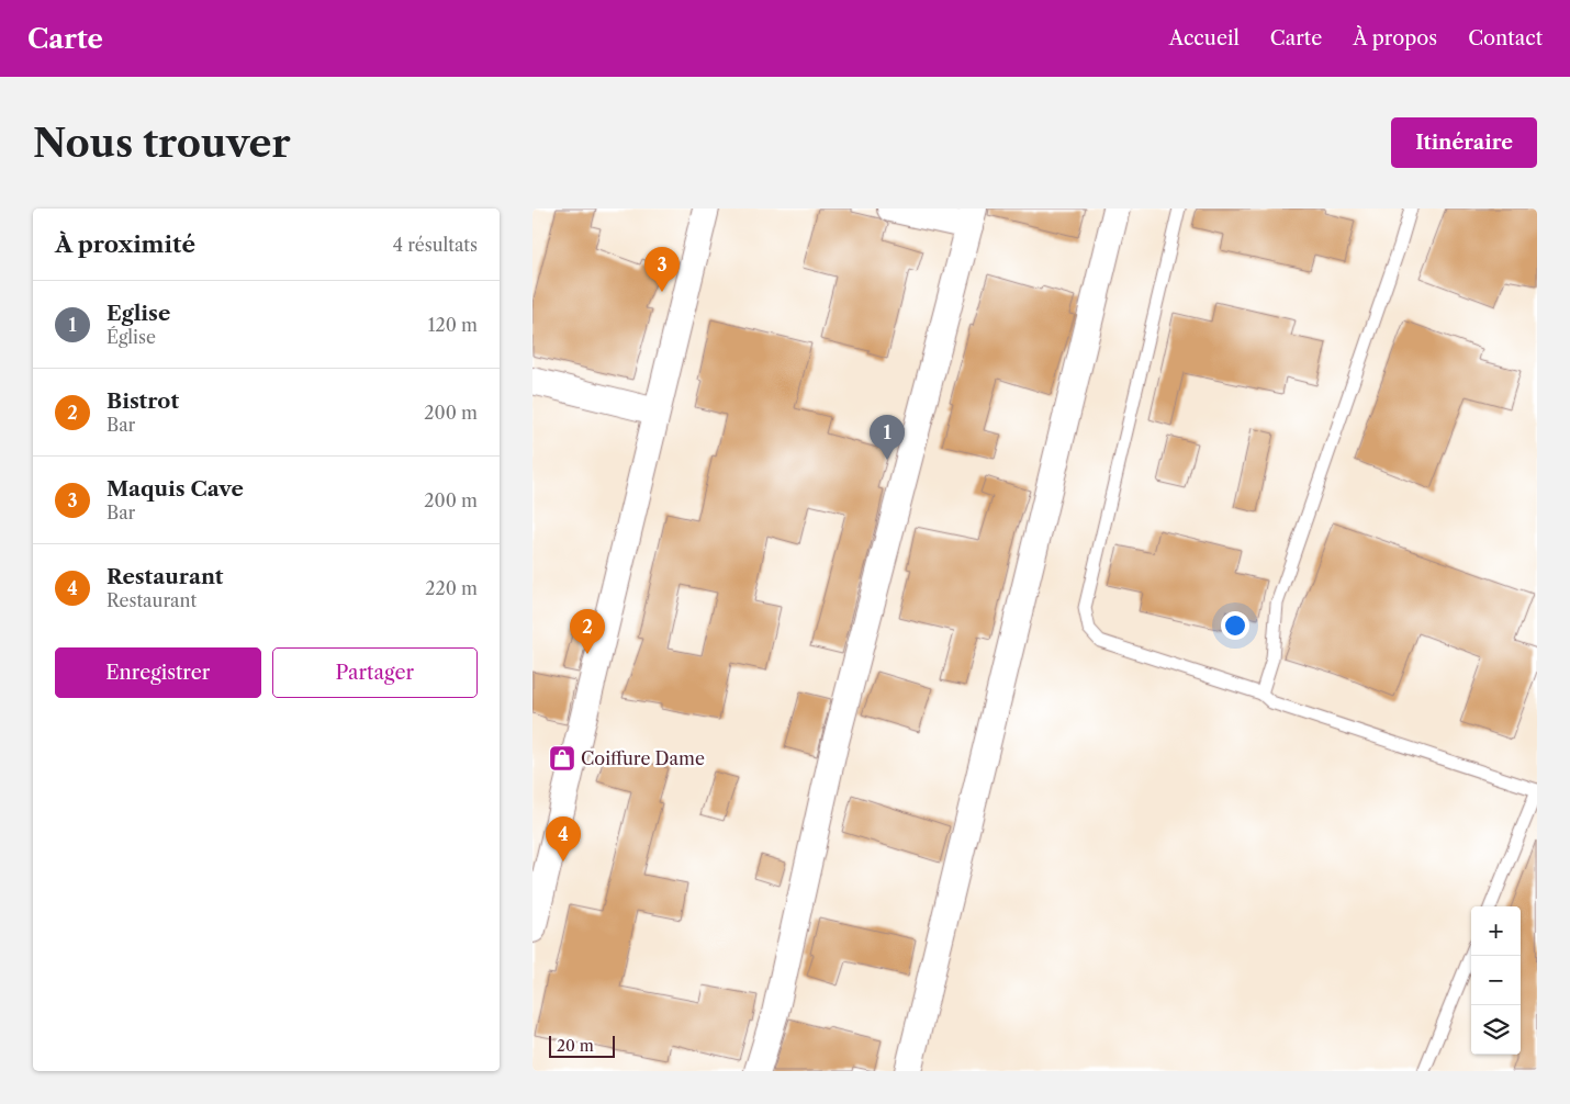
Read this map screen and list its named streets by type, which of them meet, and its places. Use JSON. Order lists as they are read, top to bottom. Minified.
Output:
{"places":{"shop":["Coiffure Dame"]},"scale_bar":"20 m","page":{"header":"Carte","nav":["Accueil","Carte","À propos","Contact"],"buttons":["Itinéraire",["Enregistrer","Partager"]],"title":"Nous trouver","heading":["À proximité","4 résultats"],"pins":["3","1","2","4"],"list":[{"mark":"1","name":"Eglise","note":"Église","value":"120 m"},{"mark":"2","name":"Bistrot","note":"Bar","value":"200 m"},{"mark":"3","name":"Maquis Cave","note":"Bar","value":"200 m"},{"mark":"4","name":"Restaurant","note":"Restaurant","value":"220 m"}],"map_buttons":["+","−"],"scale":"20 m"}}
